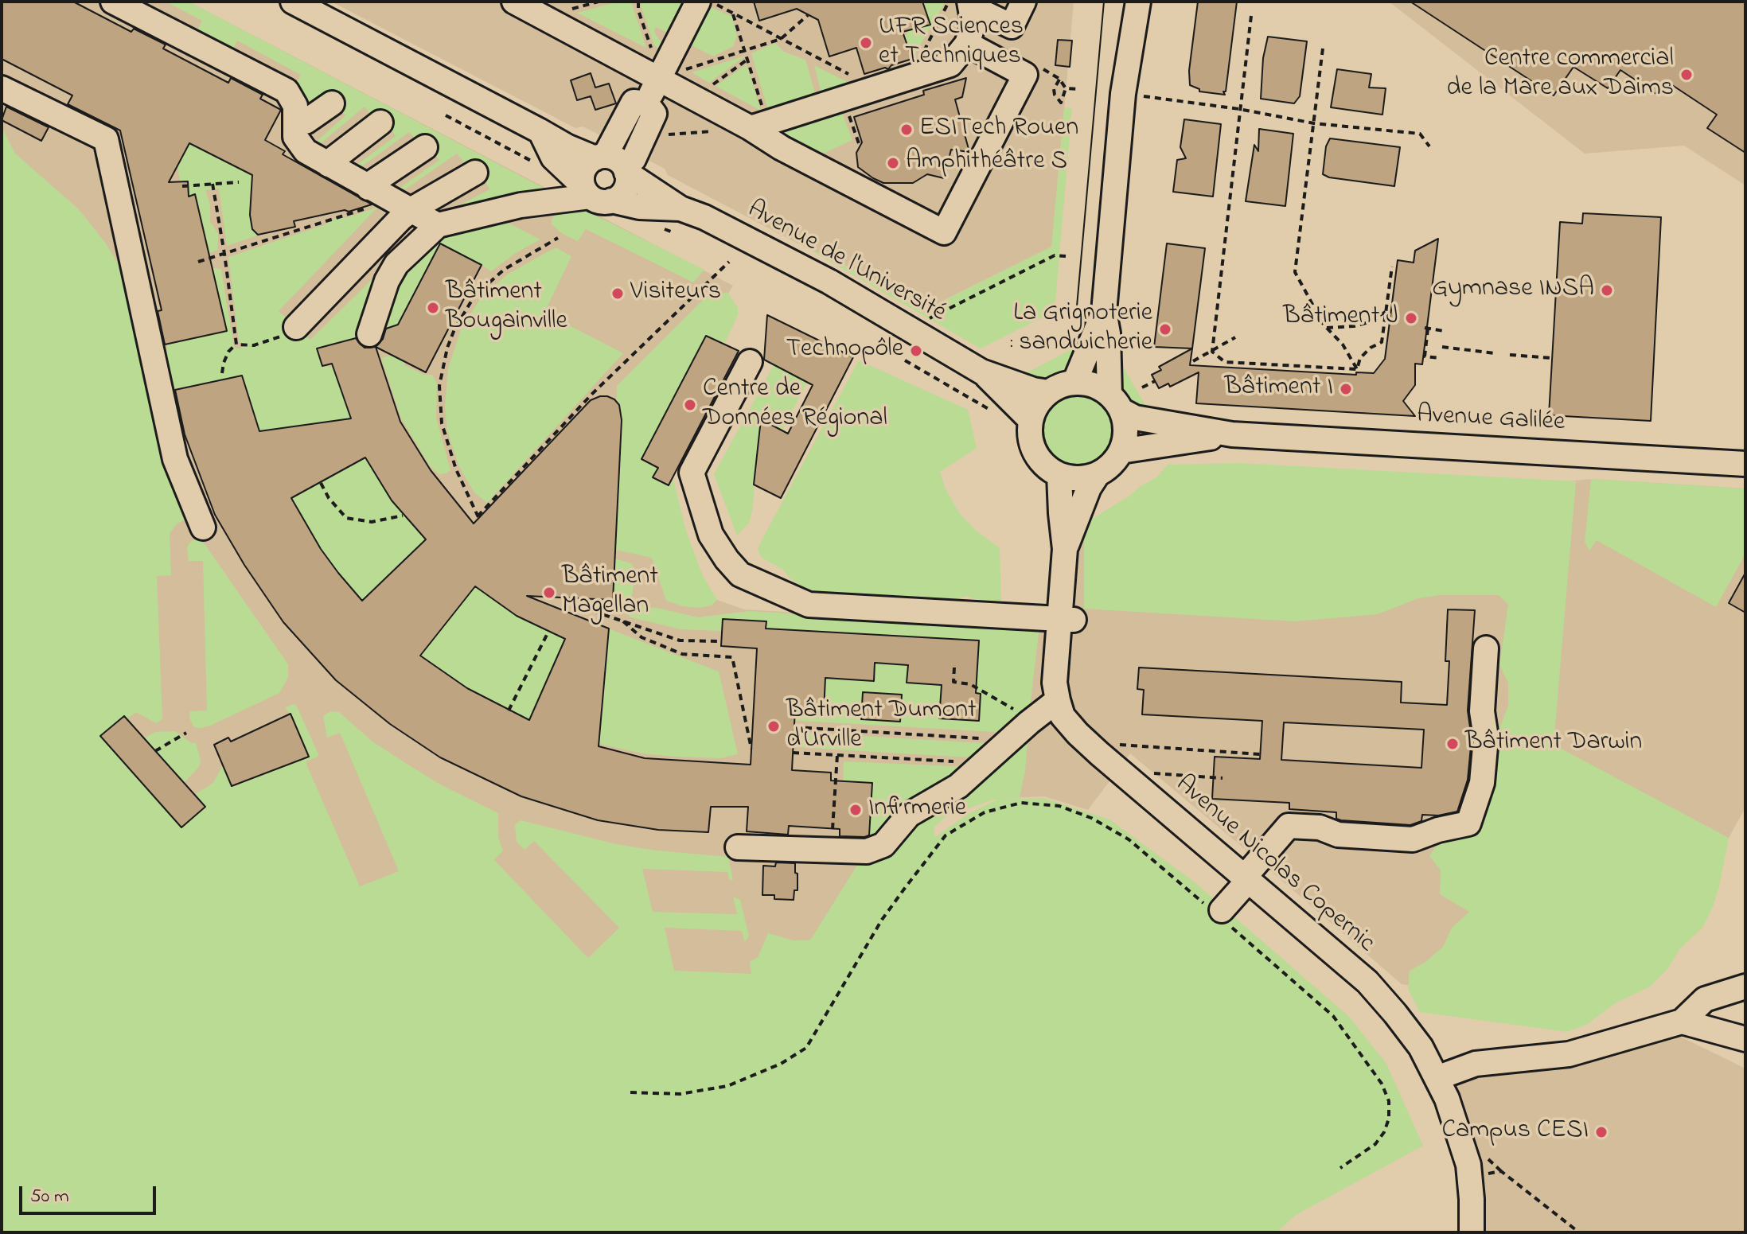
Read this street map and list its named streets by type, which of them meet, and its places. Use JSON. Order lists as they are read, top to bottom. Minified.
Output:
{"streets":{"street":["Avenue de l'Université","Avenue Galilée","Avenue Nicolas Copernic"]},"crossings":[["Avenue de l'Université","Avenue Galilée"],["Avenue de l'Université","Avenue Nicolas Copernic"],["Avenue Galilée","Avenue Nicolas Copernic"]],"places":["UFR Sciences et Techniques","Centre commercial de la Mare aux Daims","ESITech Rouen","Amphithéâtre S","Gymnase INSA","Visiteurs","Bâtiment Bougainville","Bâtiment J","La Grignoterie : sandwicherie","Technopôle","Bâtiment I","Centre de Données Régional","Bâtiment Magellan","Bâtiment Dumont d'Urville","Bâtiment Darwin","Infirmerie","Campus CESI"],"scale_bar":"50 m"}
